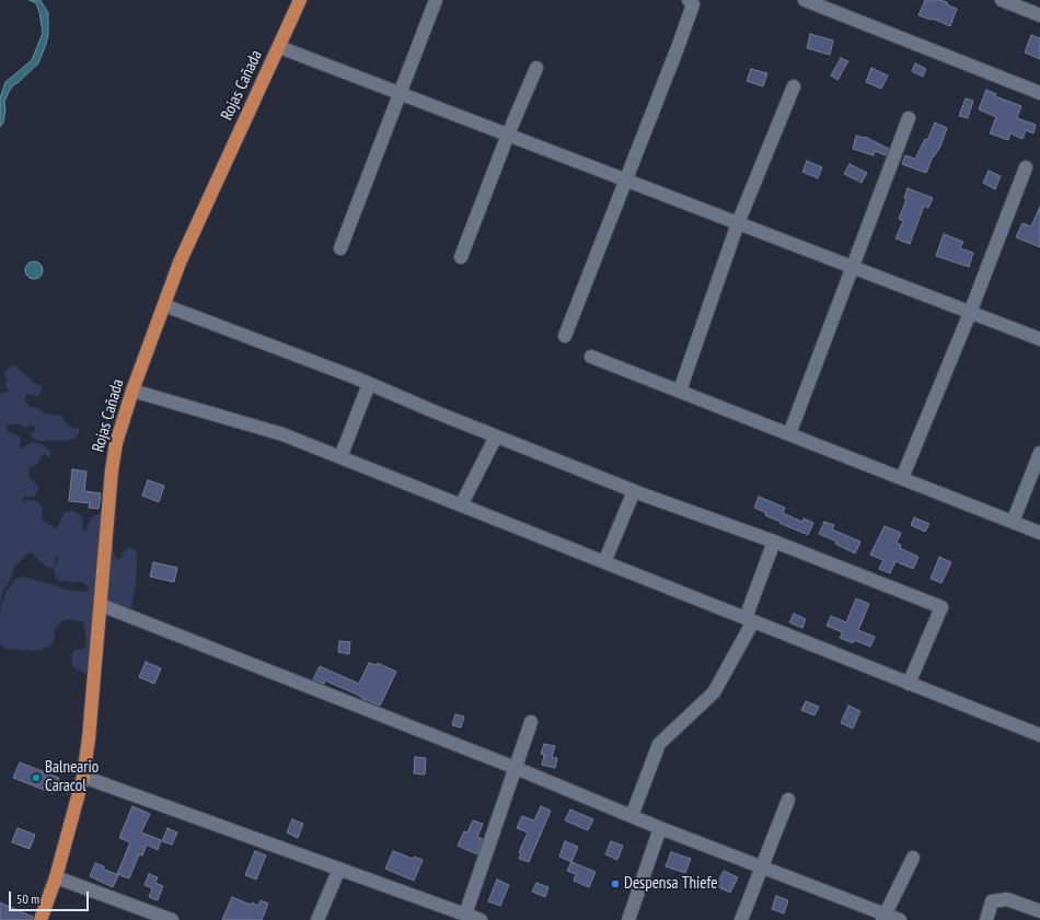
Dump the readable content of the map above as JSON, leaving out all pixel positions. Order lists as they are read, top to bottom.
{
  "streets": {
    "main road": ["Rojas Cañada"]
  },
  "places": ["Balneario Caracol", "Despensa Thiefe"],
  "scale_bar": "50 m"
}
